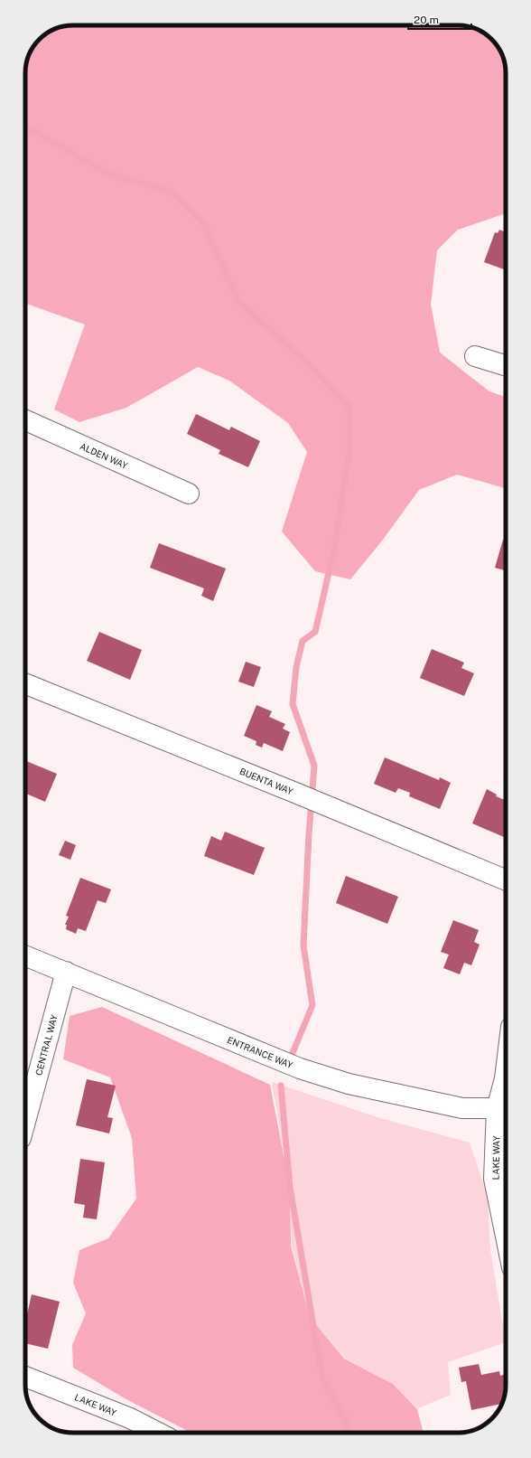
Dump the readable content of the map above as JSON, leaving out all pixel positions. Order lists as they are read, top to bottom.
{
  "streets": {
    "street": [
      "ALDEN WAY",
      "BUENTA WAY",
      "CENTRAL WAY",
      "ENTRANCE WAY",
      "LAKE WAY"
    ]
  },
  "crossings": [
    ["CENTRAL WAY", "ENTRANCE WAY"],
    ["ENTRANCE WAY", "LAKE WAY"]
  ],
  "scale_bar": "20 m"
}
